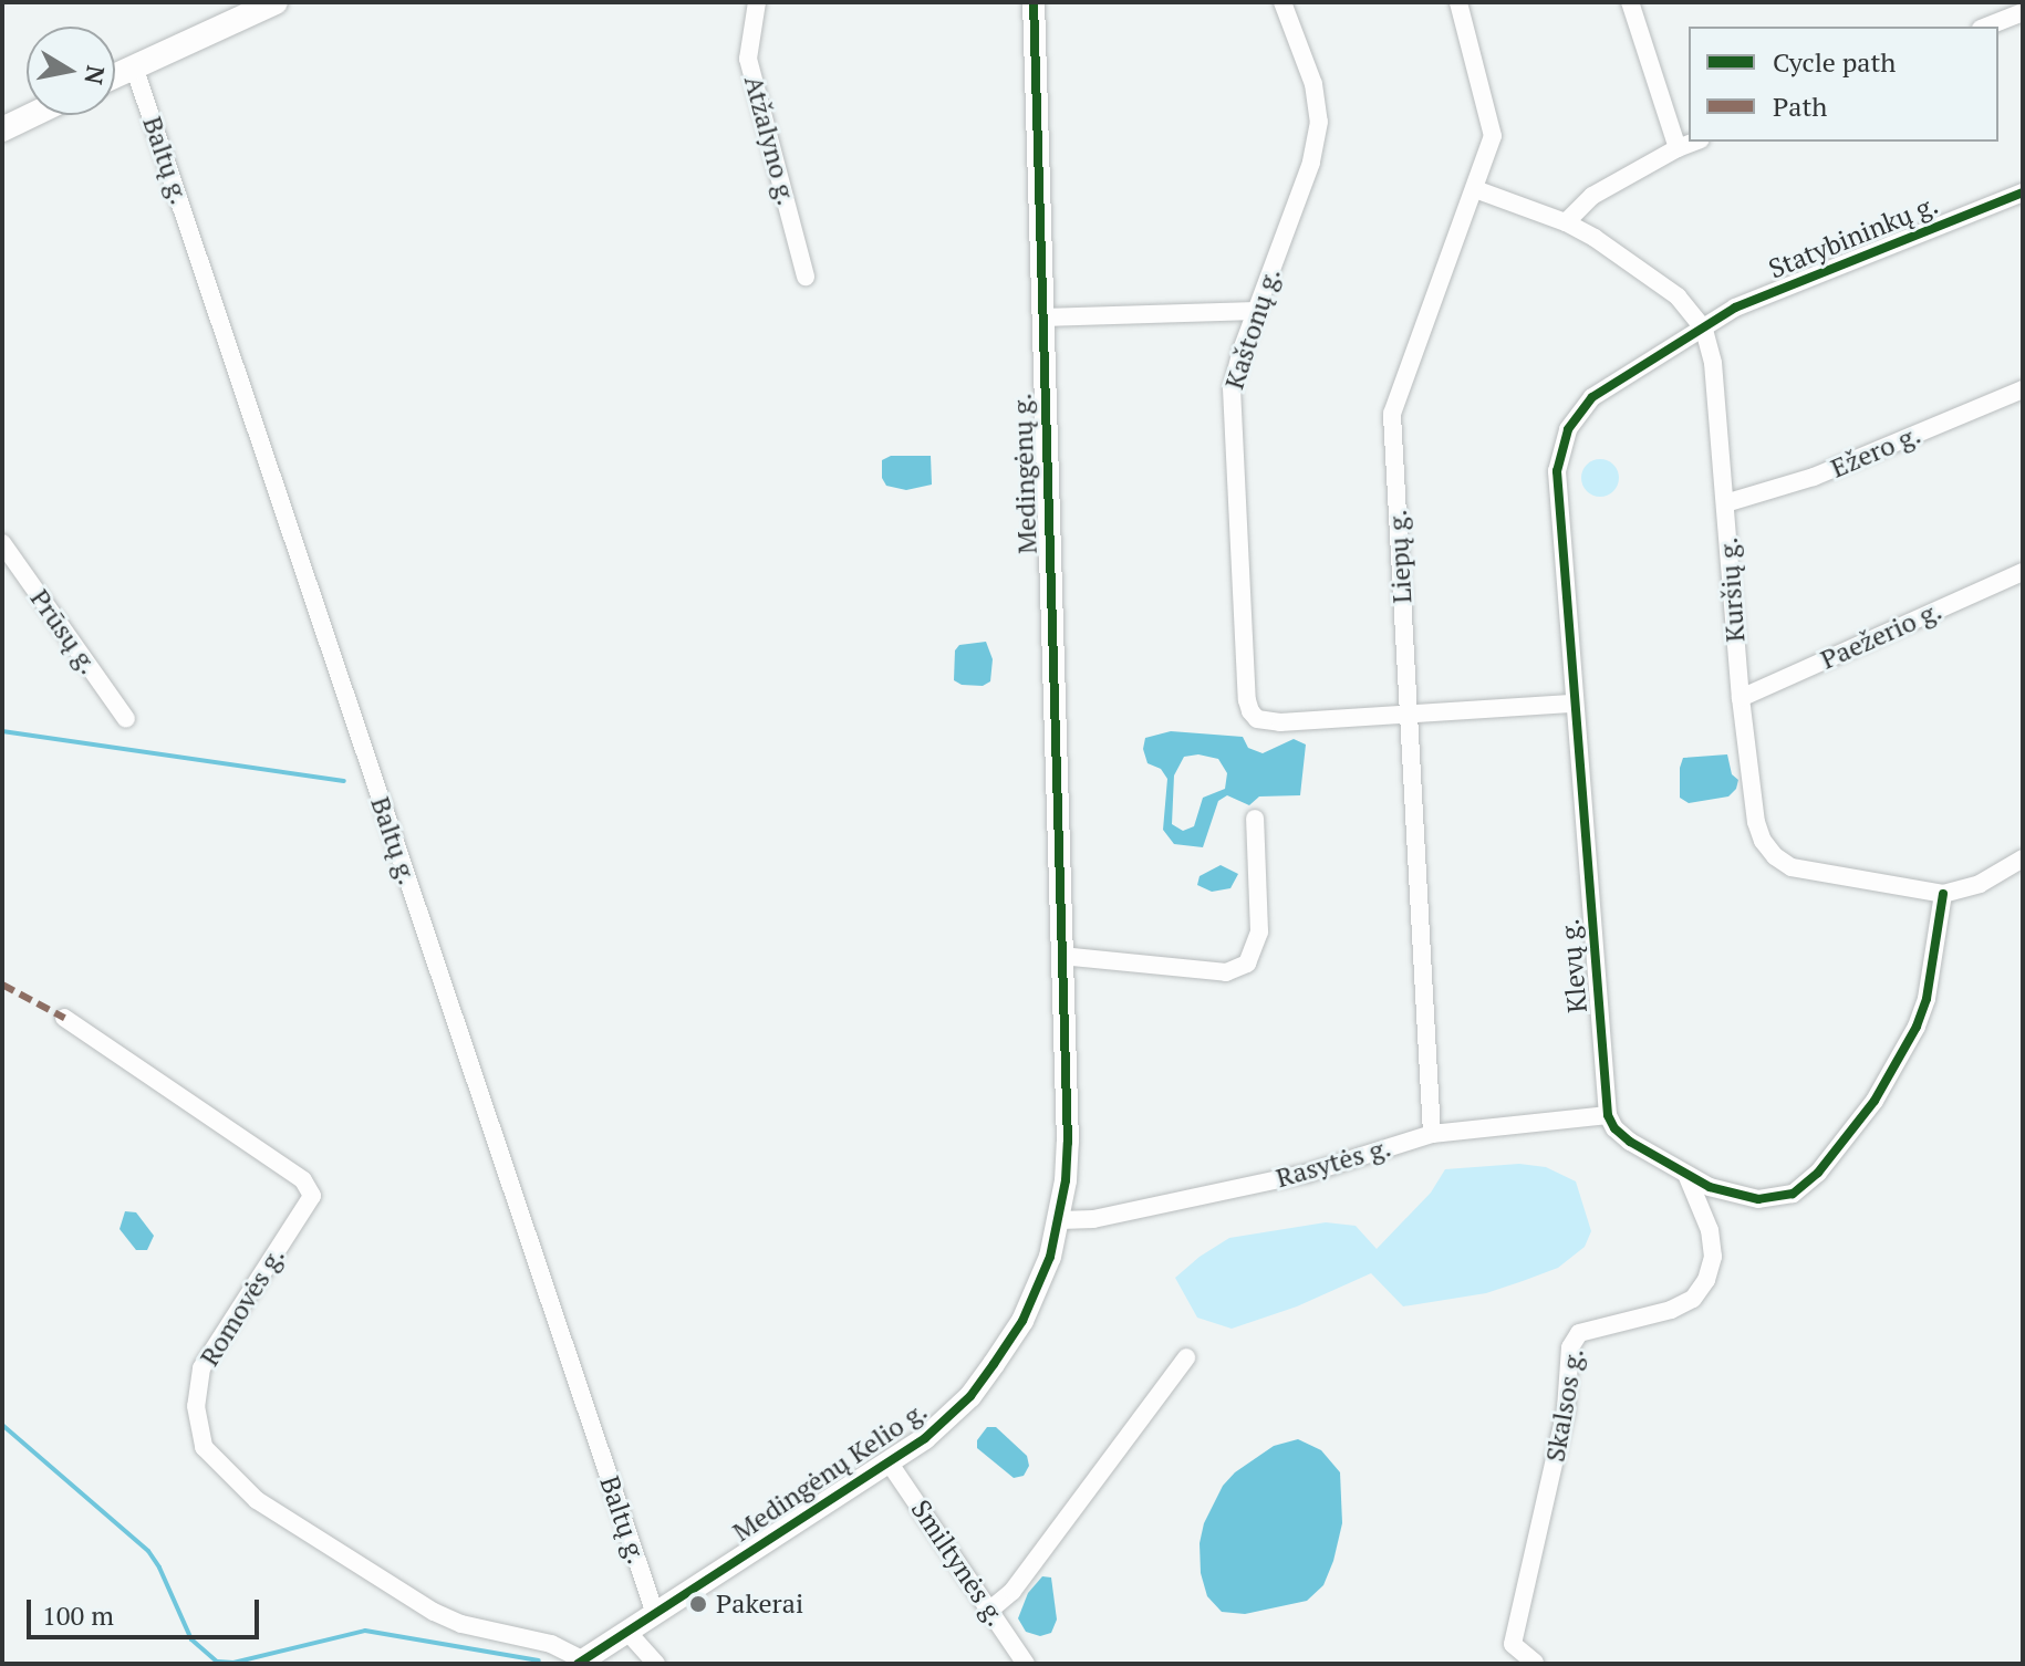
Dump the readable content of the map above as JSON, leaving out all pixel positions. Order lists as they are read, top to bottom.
{
  "streets": {
    "street": [
      "Atžalyno g.",
      "Baltų g.",
      "Statybininkų g.",
      "Kaštonų g.",
      "Ežero g.",
      "Medingėnų g.",
      "Liepų g.",
      "Kuršių g.",
      "Prūsų g.",
      "Paežerio g.",
      "Klevų g.",
      "Rasytės g.",
      "Romovės g.",
      "Skalsos g.",
      "Medingėnų Kelio g.",
      "Smiltynės g."
    ]
  },
  "crossings": [
    ["Baltų g.", "Medingėnų Kelio g."],
    ["Statybininkų g.", "Kuršių g."],
    ["Statybininkų g.", "Klevų g."],
    ["Kaštonų g.", "Liepų g."],
    ["Ežero g.", "Kuršių g."],
    ["Medingėnų g.", "Medingėnų Kelio g."],
    ["Liepų g.", "Kuršių g."],
    ["Liepų g.", "Rasytės g."],
    ["Kuršių g.", "Paežerio g."],
    ["Kuršių g.", "Klevų g."],
    ["Klevų g.", "Rasytės g."],
    ["Rasytės g.", "Medingėnų Kelio g."],
    ["Romovės g.", "Medingėnų Kelio g."],
    ["Medingėnų Kelio g.", "Smiltynės g."]
  ],
  "places": ["Pakerai"],
  "legend": ["Cycle path", "Path"],
  "scale_bar": "100 m",
  "north": "right"
}
